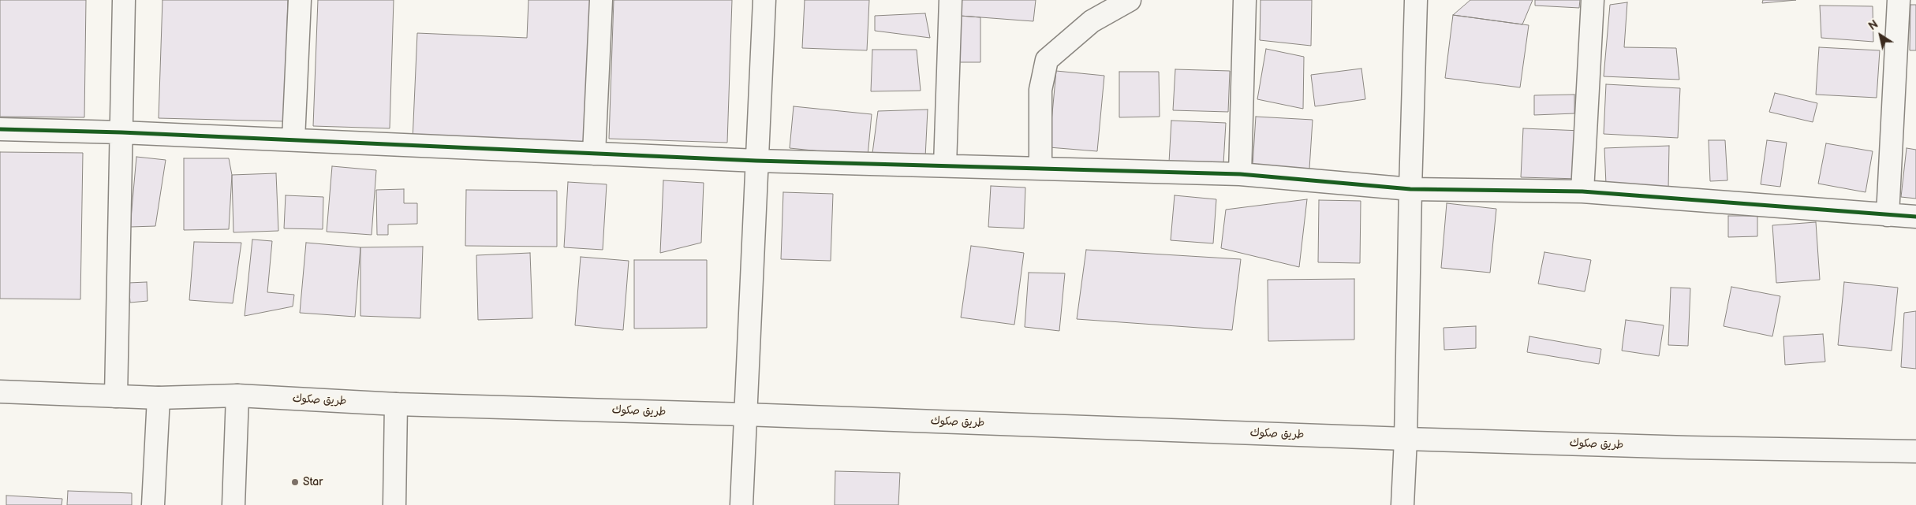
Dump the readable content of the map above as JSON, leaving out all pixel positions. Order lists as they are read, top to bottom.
{
  "streets": {
    "street": ["طريق صكوك"]
  },
  "places": ["Star"],
  "north": "top left"
}
